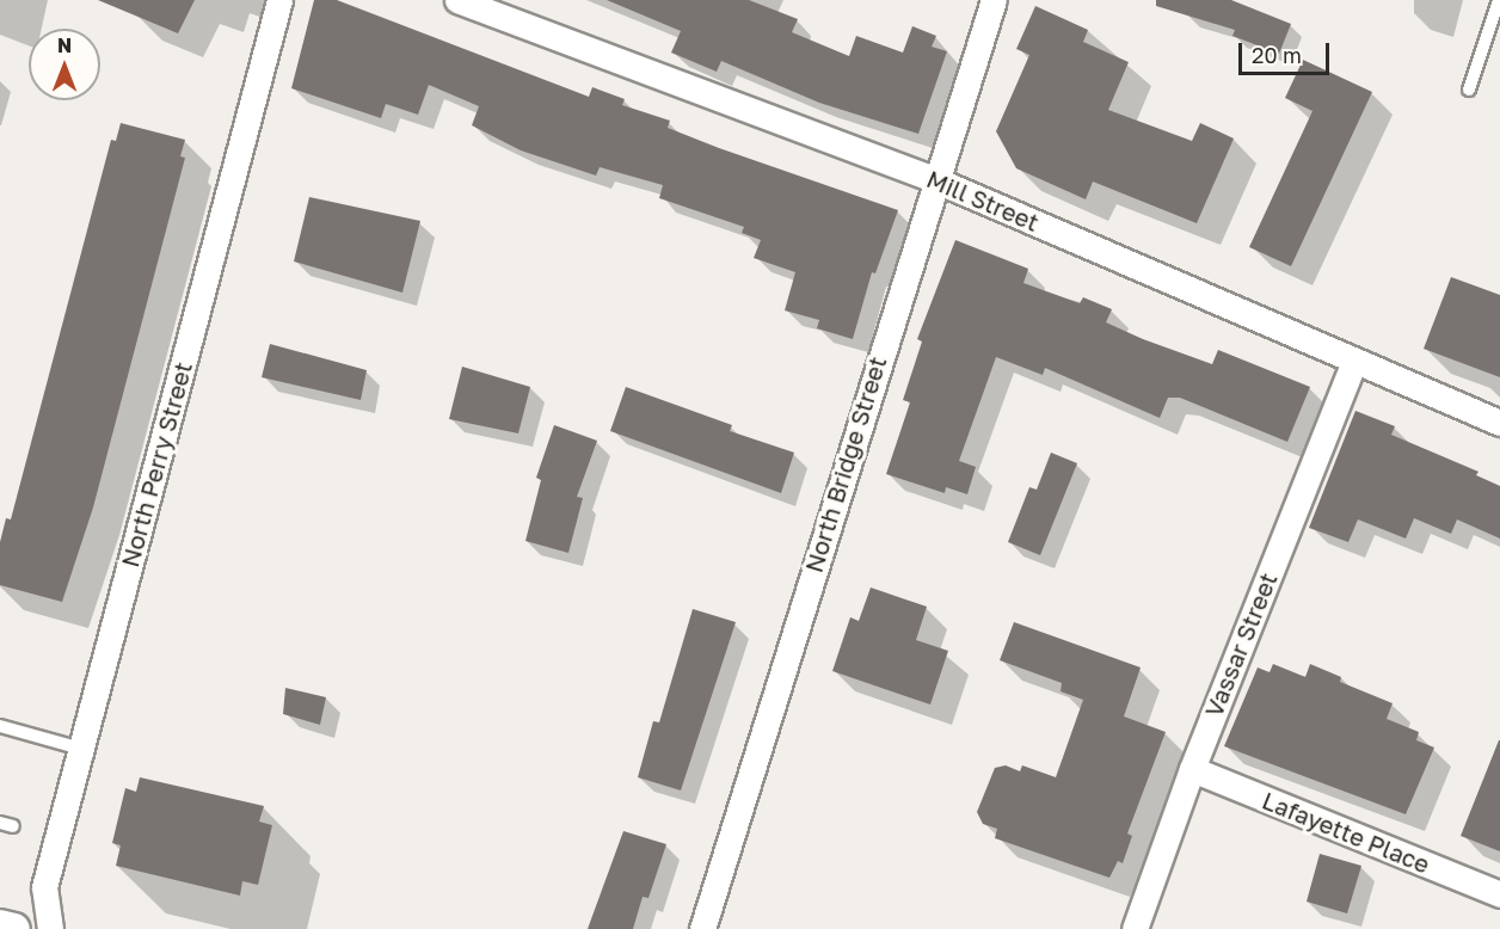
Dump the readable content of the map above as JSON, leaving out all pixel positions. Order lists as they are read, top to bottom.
{
  "streets": {
    "street": [
      "Mill Street",
      "North Perry Street",
      "North Bridge Street",
      "Vassar Street",
      "Lafayette Place"
    ]
  },
  "crossings": [
    ["Mill Street", "North Bridge Street"],
    ["Mill Street", "Vassar Street"],
    ["Vassar Street", "Lafayette Place"]
  ],
  "scale_bar": "20 m",
  "north": "top"
}
